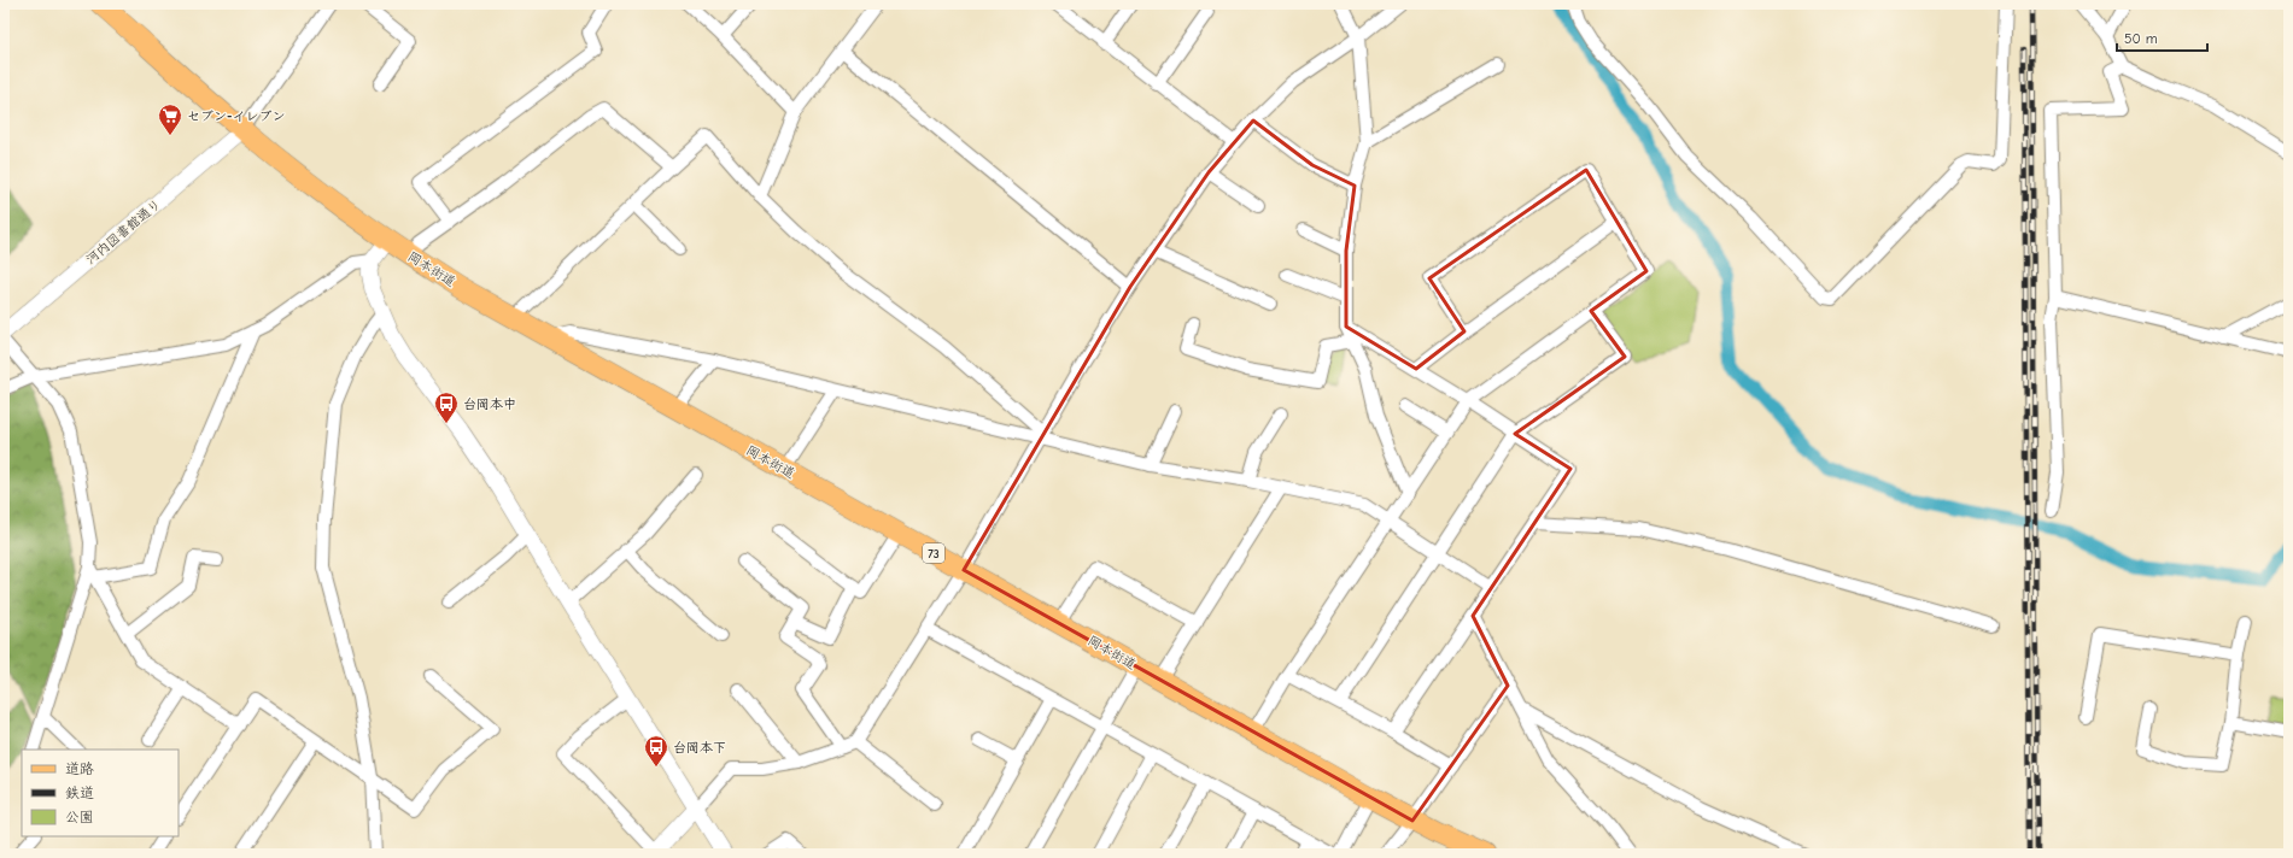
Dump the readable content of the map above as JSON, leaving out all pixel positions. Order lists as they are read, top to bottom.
{
  "streets": {
    "main road": ["岡本街道", "73"],
    "street": ["河内図書館通り"]
  },
  "crossings": [
    ["河内図書館通り", "岡本街道"]
  ],
  "places": {
    "supermarket": ["セブン-イレブン"],
    "bus stop": ["台岡本中", "台岡本下"]
  },
  "legend": ["道路", "鉄道", "公園"],
  "scale_bar": "50 m"
}
